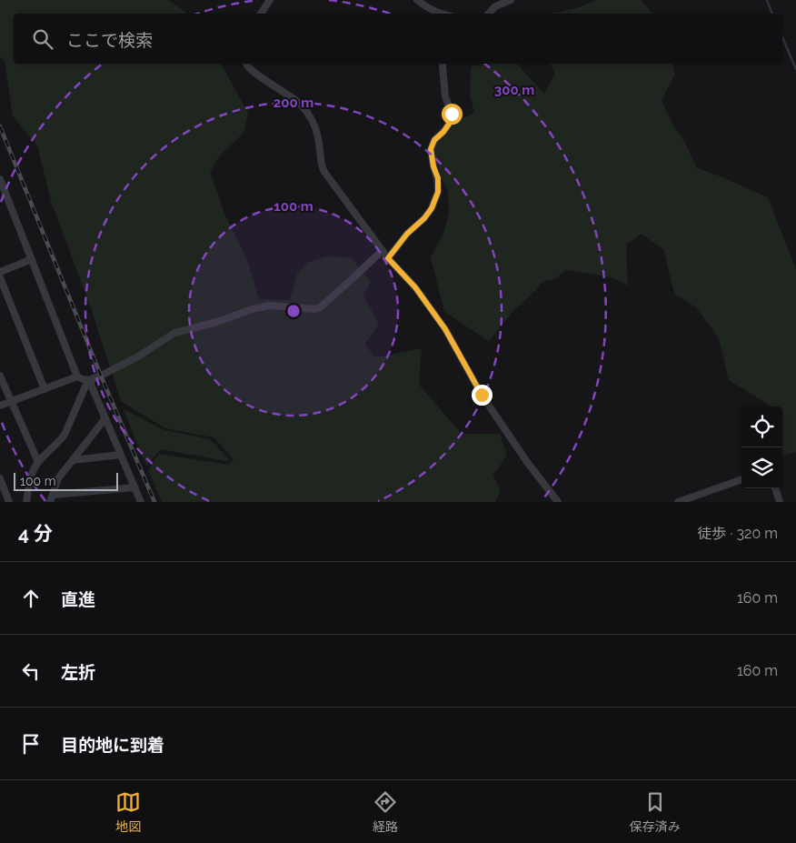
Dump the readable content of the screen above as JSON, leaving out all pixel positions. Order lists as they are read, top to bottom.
{
  "scale_bar": "100 m",
  "page": {
    "search": "ここで検索",
    "scale": "100 m",
    "heading": ["4 分", "徒歩 · 320 m"],
    "list": [
      ["直進", "160 m"],
      ["左折", "160 m"],
      "目的地に到着"
    ],
    "nav": ["地図", "経路", "保存済み"]
  },
  "rings": ["300 m", "200 m", "100 m"]
}
